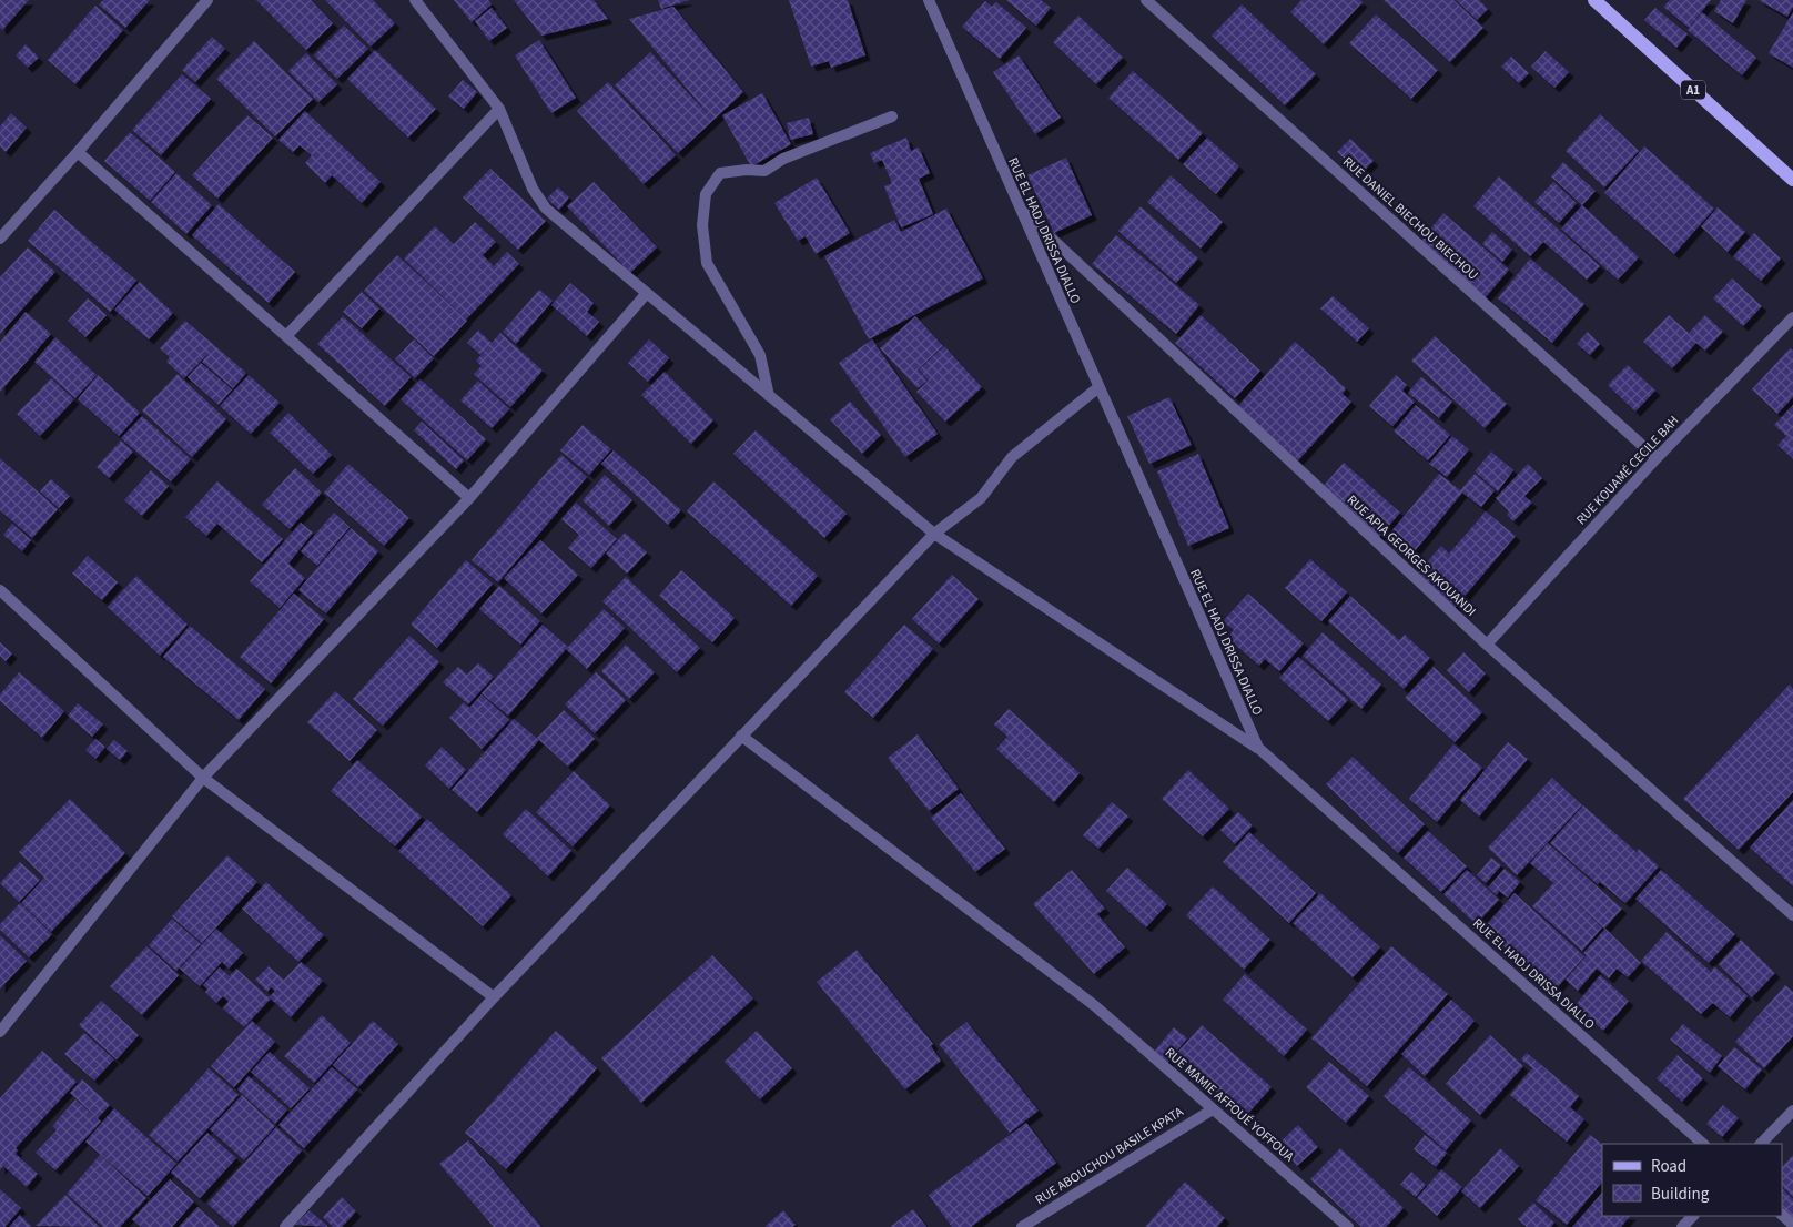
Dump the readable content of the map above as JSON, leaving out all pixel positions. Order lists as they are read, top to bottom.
{
  "streets": {
    "main road": ["A1"],
    "street": [
      "RUE DANIEL BIECHOU BIECHOU",
      "RUE EL HADJ DRISSA DIALLO",
      "RUE KOUAMÉ CECILE BAH",
      "RUE APIA GEORGES AKOUANDI",
      "RUE MAMIE AFFOUÉ YOFFOUA",
      "RUE ABOUCHOU BASILE KPATA"
    ]
  },
  "crossings": [
    ["RUE DANIEL BIECHOU BIECHOU", "RUE KOUAMÉ CECILE BAH"],
    ["RUE EL HADJ DRISSA DIALLO", "RUE APIA GEORGES AKOUANDI"],
    ["RUE KOUAMÉ CECILE BAH", "RUE APIA GEORGES AKOUANDI"],
    ["RUE MAMIE AFFOUÉ YOFFOUA", "RUE ABOUCHOU BASILE KPATA"]
  ],
  "legend": ["Road", "Building"]
}
